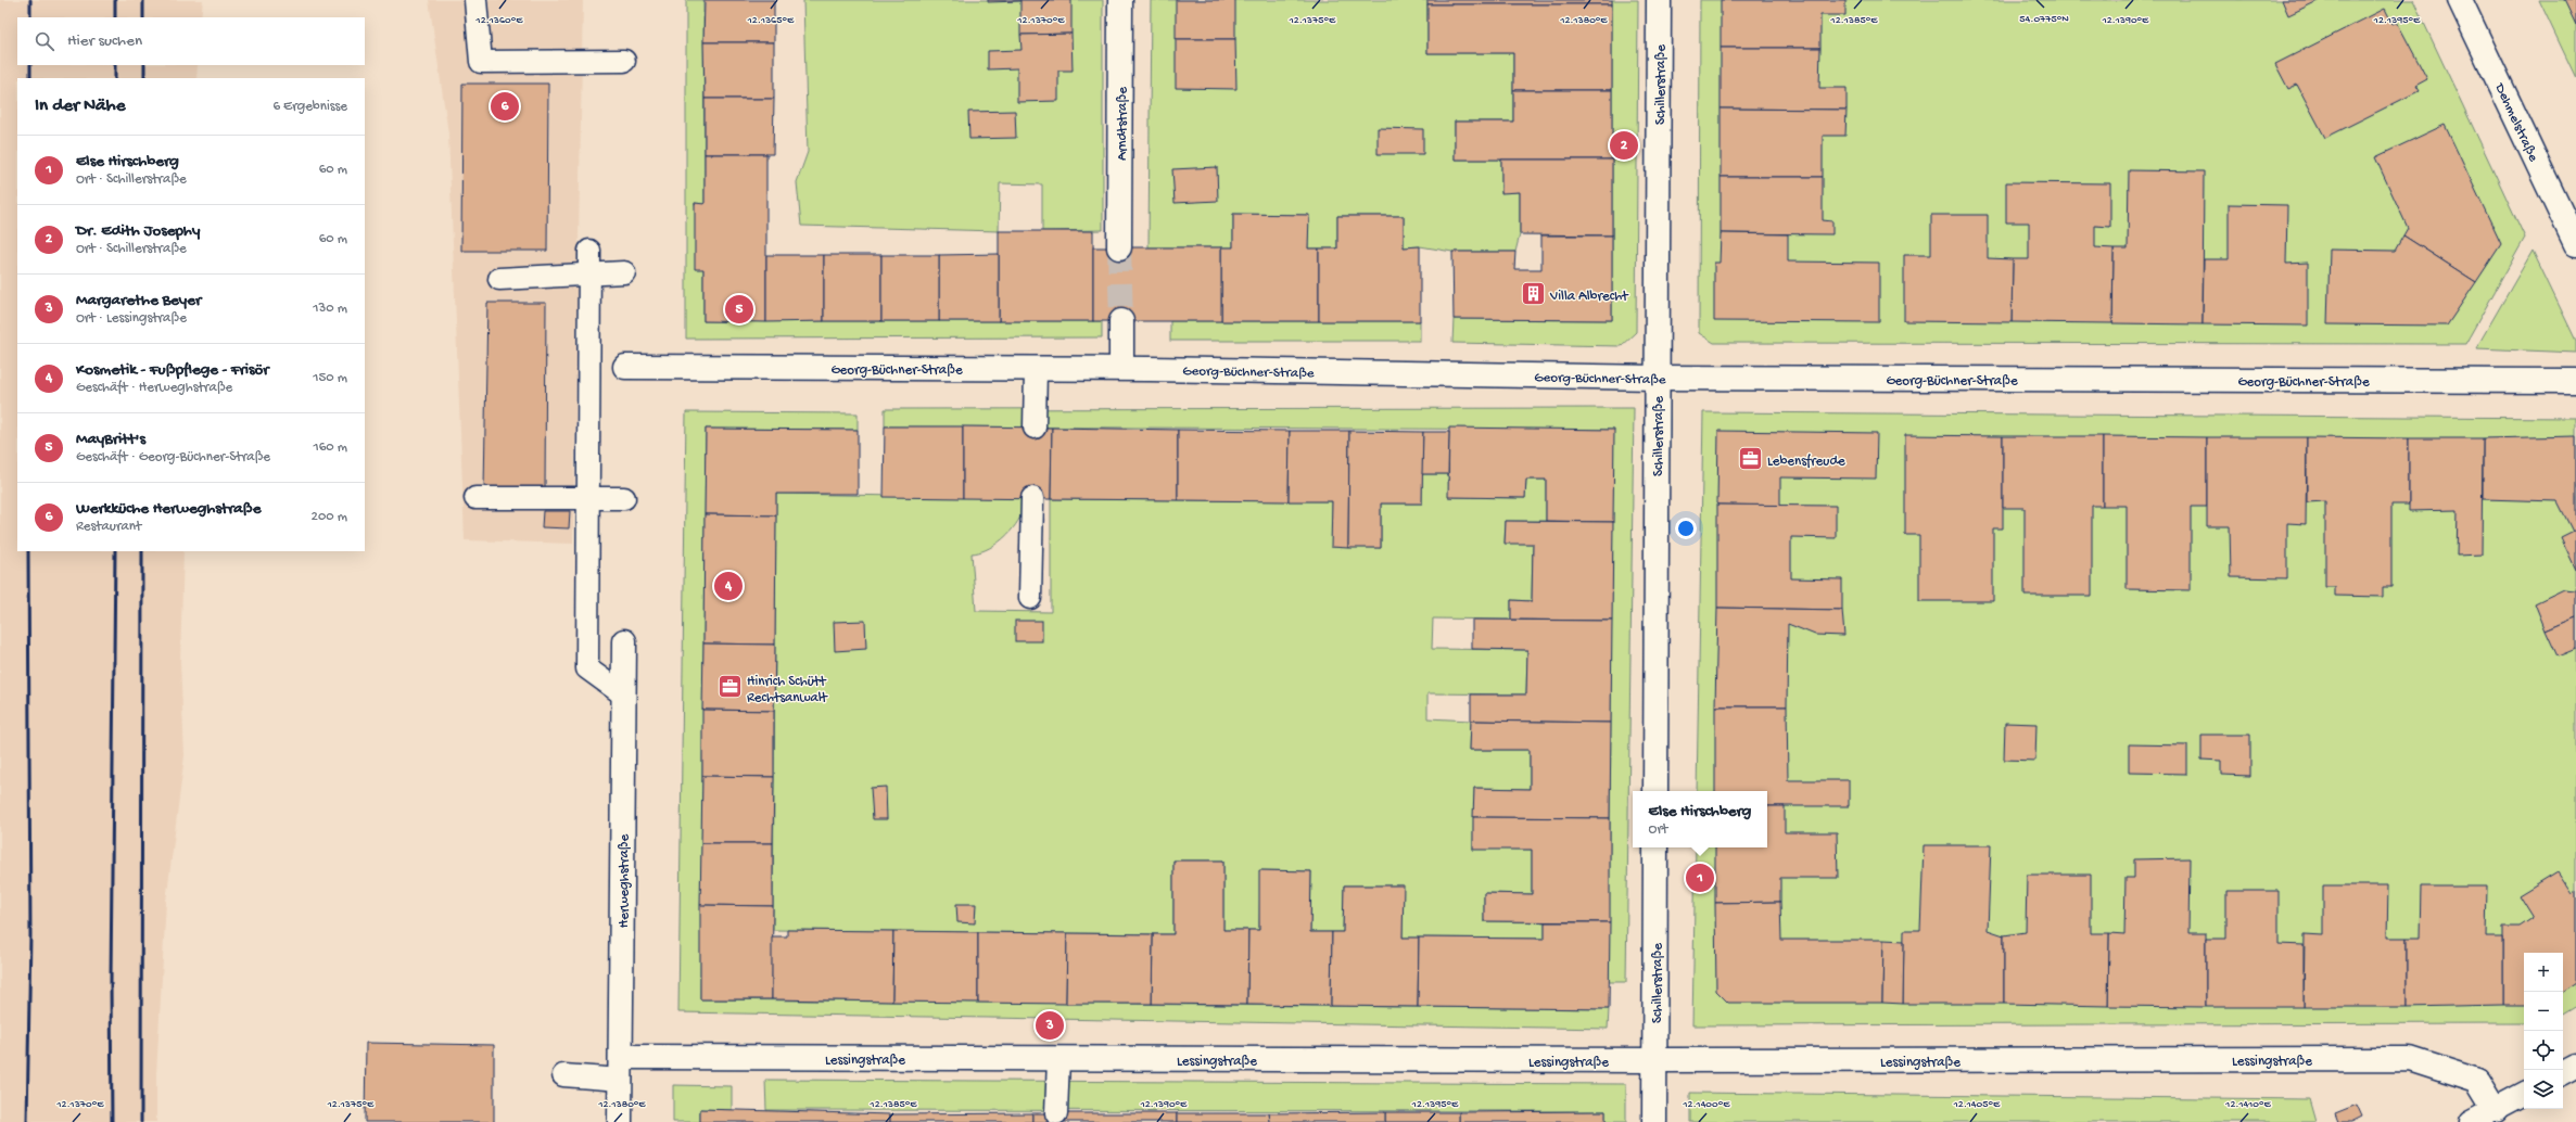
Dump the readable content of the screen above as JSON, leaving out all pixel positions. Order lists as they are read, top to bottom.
{
  "streets": {
    "street": [
      "Schillerstraße",
      "Dehmelstraße",
      "Arndtstraße",
      "Georg-Büchner-Straße",
      "Herweghstraße",
      "Lessingstraße"
    ]
  },
  "crossings": [
    ["Schillerstraße", "Georg-Büchner-Straße"],
    ["Schillerstraße", "Lessingstraße"],
    ["Herweghstraße", "Lessingstraße"]
  ],
  "places": {
    "building": ["Villa Albrecht"],
    "office": ["Lebensfreude", "Hinrich Schütt Rechtsanwalt"]
  },
  "page": {
    "search": "Hier suchen",
    "heading": ["In der Nähe", "6 Ergebnisse"],
    "pins": [
      "6",
      "2",
      "5",
      "4",
      "1",
      "3"
    ],
    "list": [
      {
        "mark": "1",
        "name": "Else Hirschberg",
        "note": "Ort · Schillerstraße",
        "value": "60 m"
      },
      {
        "mark": "2",
        "name": "Dr. Edith Josephy",
        "note": "Ort · Schillerstraße",
        "value": "60 m"
      },
      {
        "mark": "3",
        "name": "Margarethe Beyer",
        "note": "Ort · Lessingstraße",
        "value": "130 m"
      },
      {
        "mark": "4",
        "name": "Kosmetik - Fußpflege - Frisör",
        "note": "Geschäft · Herweghstraße",
        "value": "150 m"
      },
      {
        "mark": "5",
        "name": "MayBritt's",
        "note": "Geschäft · Georg-Büchner-Straße",
        "value": "160 m"
      },
      {
        "mark": "6",
        "name": "Werkküche Herweghstraße",
        "note": "Restaurant",
        "value": "200 m"
      }
    ],
    "popup": ["Else Hirschberg", "Ort"],
    "map_buttons": ["+", "−"]
  },
  "coordinates": [
    "54.0775°N",
    "12.1360°E",
    "12.1370°E",
    "12.1375°E",
    "12.1380°E",
    "12.1385°E",
    "12.1390°E",
    "12.1395°E",
    "12.1365°E",
    "12.1400°E",
    "12.1405°E",
    "12.1410°E"
  ]
}
